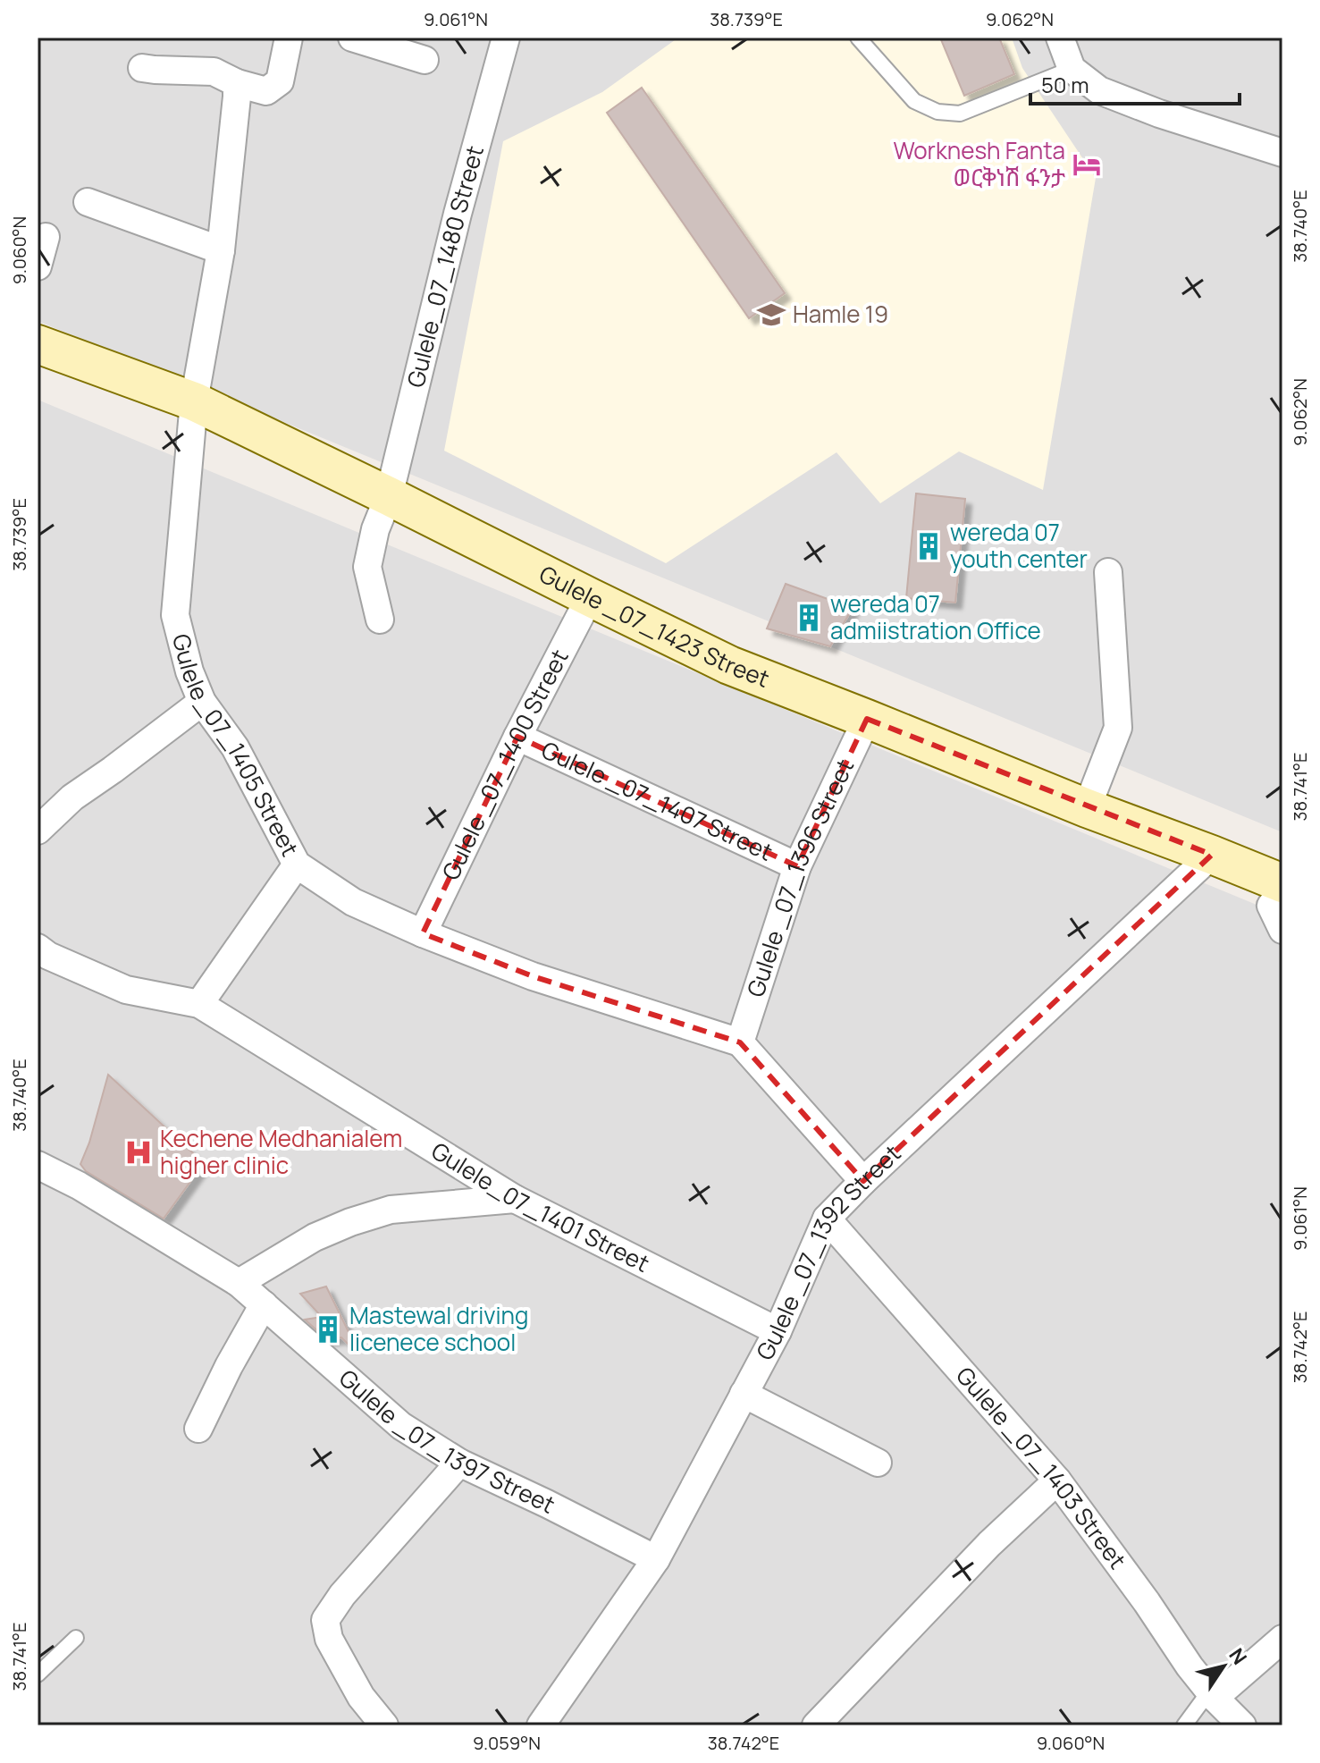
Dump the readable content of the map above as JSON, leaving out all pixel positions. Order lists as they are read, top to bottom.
{
  "streets": {
    "main road": ["Gulele _07_1423 Street"],
    "street": [
      "Gulele_07_1480 Street",
      "Gulele_07_1405 Street",
      "Gulele _07_1400 Street",
      "Gulele _07_1407 Street",
      "Gulele _07_1396 Street",
      "Gulele_07_1401 Street",
      "Gulele _07_1392 Street",
      "Gulele _07_1397 Street",
      "Gulele _07_1403 Street"
    ]
  },
  "crossings": [
    ["Gulele_07_1480 Street", "Gulele _07_1423 Street"],
    ["Gulele _07_1423 Street", "Gulele_07_1405 Street"],
    ["Gulele _07_1423 Street", "Gulele _07_1400 Street"],
    ["Gulele _07_1423 Street", "Gulele _07_1396 Street"],
    ["Gulele _07_1423 Street", "Gulele _07_1392 Street"],
    ["Gulele_07_1405 Street", "Gulele _07_1400 Street"],
    ["Gulele_07_1405 Street", "Gulele _07_1396 Street"],
    ["Gulele _07_1400 Street", "Gulele _07_1407 Street"],
    ["Gulele _07_1407 Street", "Gulele _07_1396 Street"],
    ["Gulele_07_1401 Street", "Gulele _07_1392 Street"],
    ["Gulele _07_1392 Street", "Gulele _07_1397 Street"],
    ["Gulele _07_1392 Street", "Gulele _07_1403 Street"]
  ],
  "places": {
    "hotel": ["Worknesh Fanta ወርቅነሽ ፋንታ"],
    "school or university": ["Hamle 19"],
    "building": ["wereda 07 youth center", "wereda 07 admiistration Office", "Mastewal driving licenece school"],
    "hospital": ["Kechene Medhanialem higher clinic"]
  },
  "scale_bar": "50 m",
  "north": "top right",
  "coordinates": [
    "9.061°N",
    "38.739°E",
    "9.062°N",
    "38.740°E",
    "9.060°N",
    "38.741°E",
    "38.742°E",
    "9.059°N"
  ]
}
